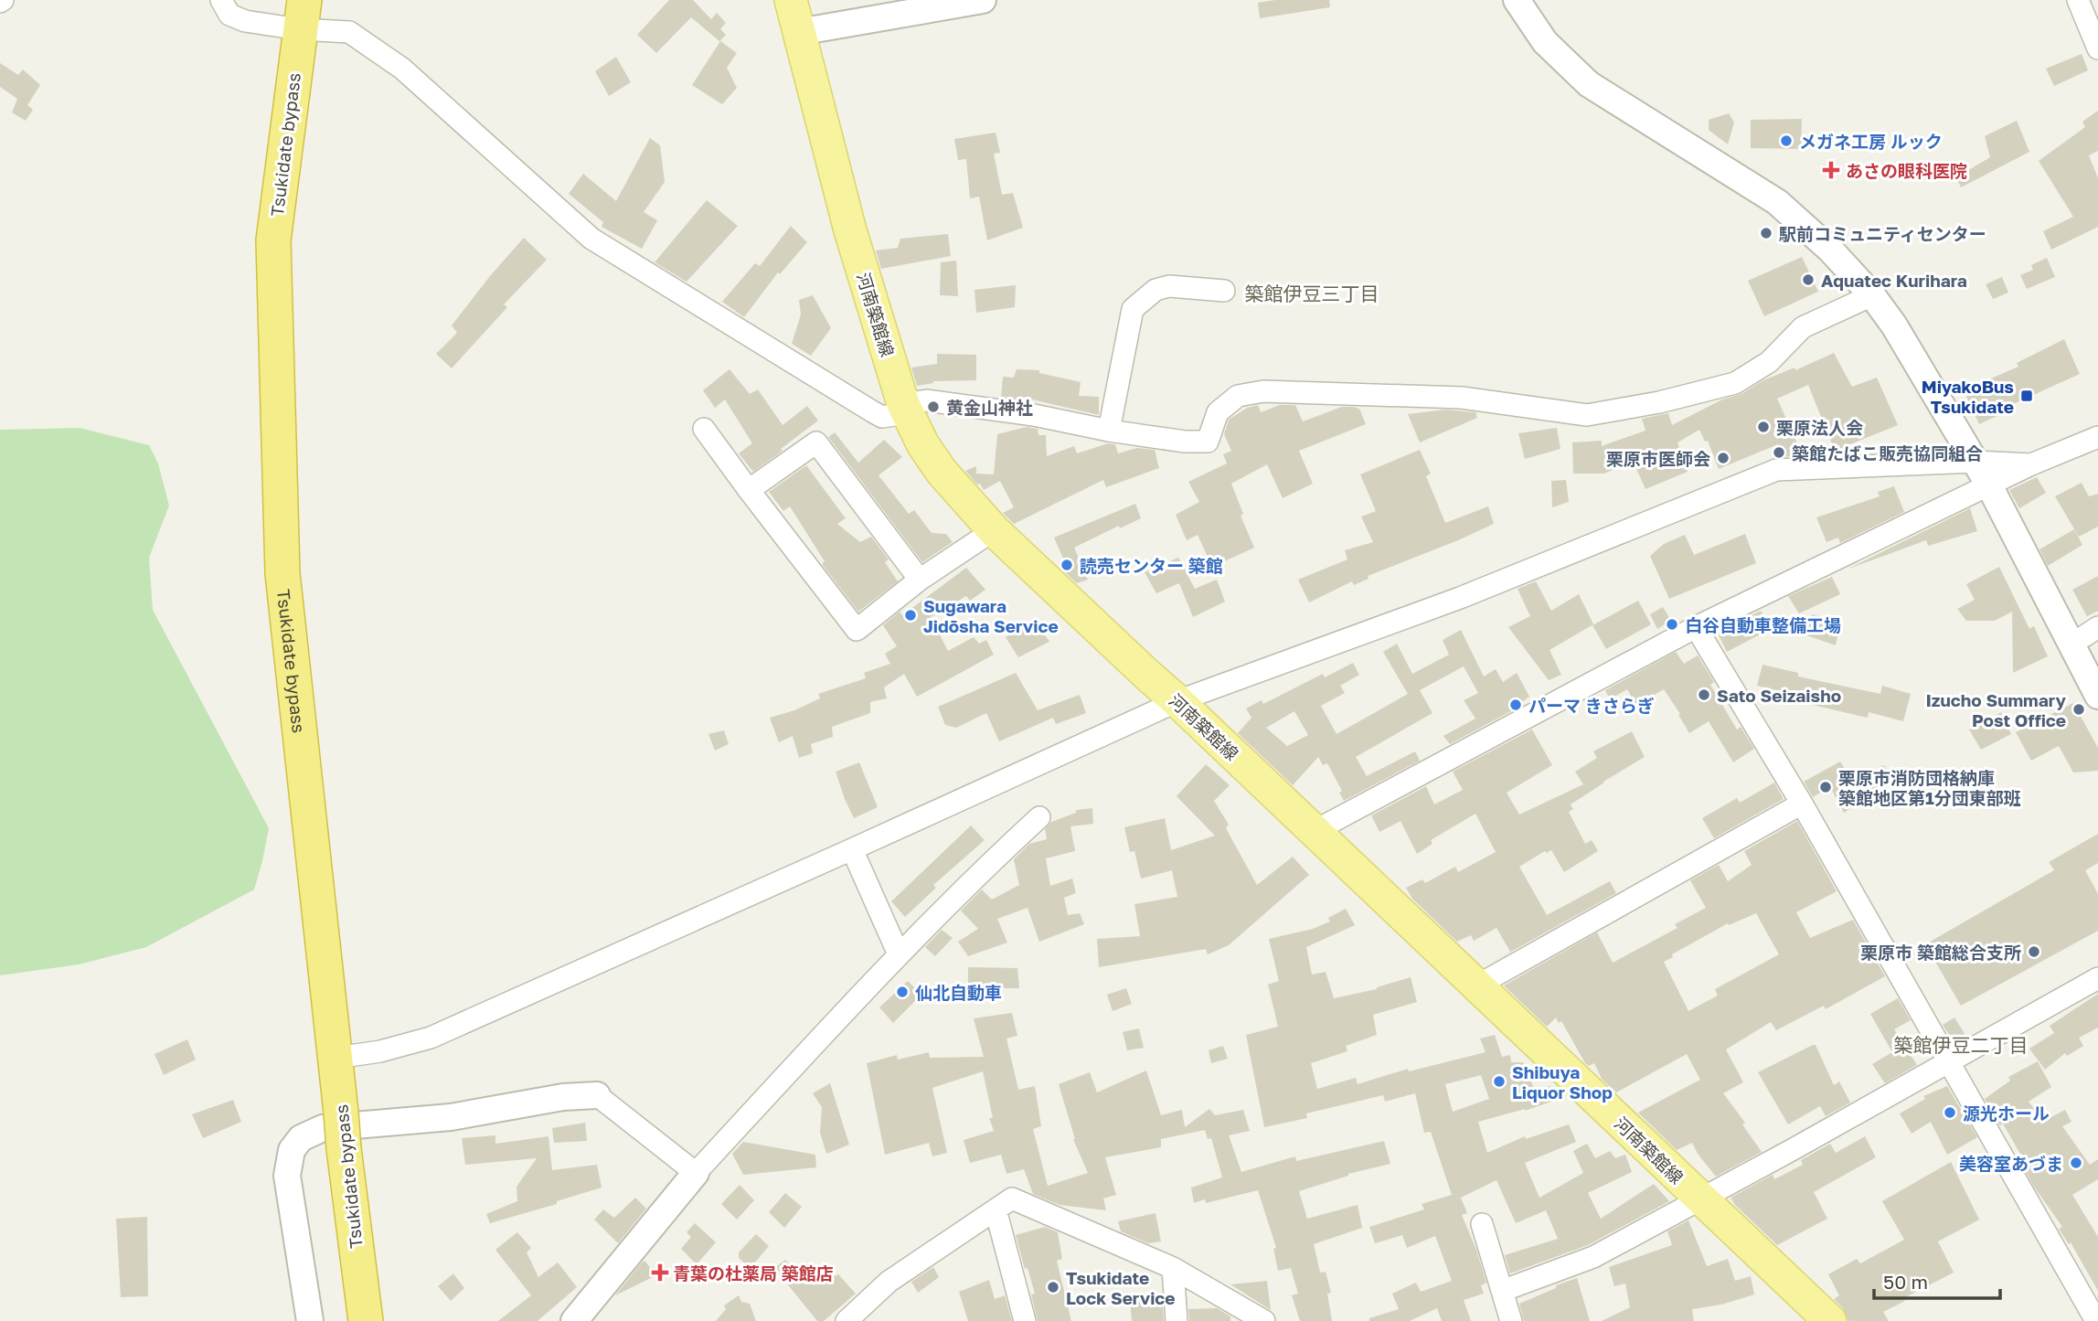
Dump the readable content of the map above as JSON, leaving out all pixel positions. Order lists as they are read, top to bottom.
{
  "streets": {
    "highway": ["Tsukidate bypass"],
    "main road": ["河南築館線"]
  },
  "districts": ["築館伊豆三丁目", "築館伊豆二丁目"],
  "places": {
    "other": [
      "メガネ工房 ルック",
      "駅前コミュニティセンター",
      "Aquatec Kurihara",
      "黄金山神社",
      "栗原法人会",
      "築館たばこ販売協同組合",
      "栗原市医師会",
      "読売センター 築館",
      "Sugawara Jidōsha Service",
      "白谷自動車整備工場",
      "Sato Seizaisho",
      "パーマ きさらぎ",
      "Izucho Summary Post Office",
      "栗原市消防団格納庫 築館地区第1分団東部班",
      "栗原市 築館総合支所",
      "仙北自動車",
      "Shibuya Liquor Shop",
      "源光ホール",
      "美容室あづま",
      "Tsukidate Lock Service"
    ],
    "health": ["あさの眼科医院", "青葉の杜薬局 築館店"],
    "transit": ["MiyakoBus Tsukidate"]
  },
  "scale_bar": "50 m"
}
